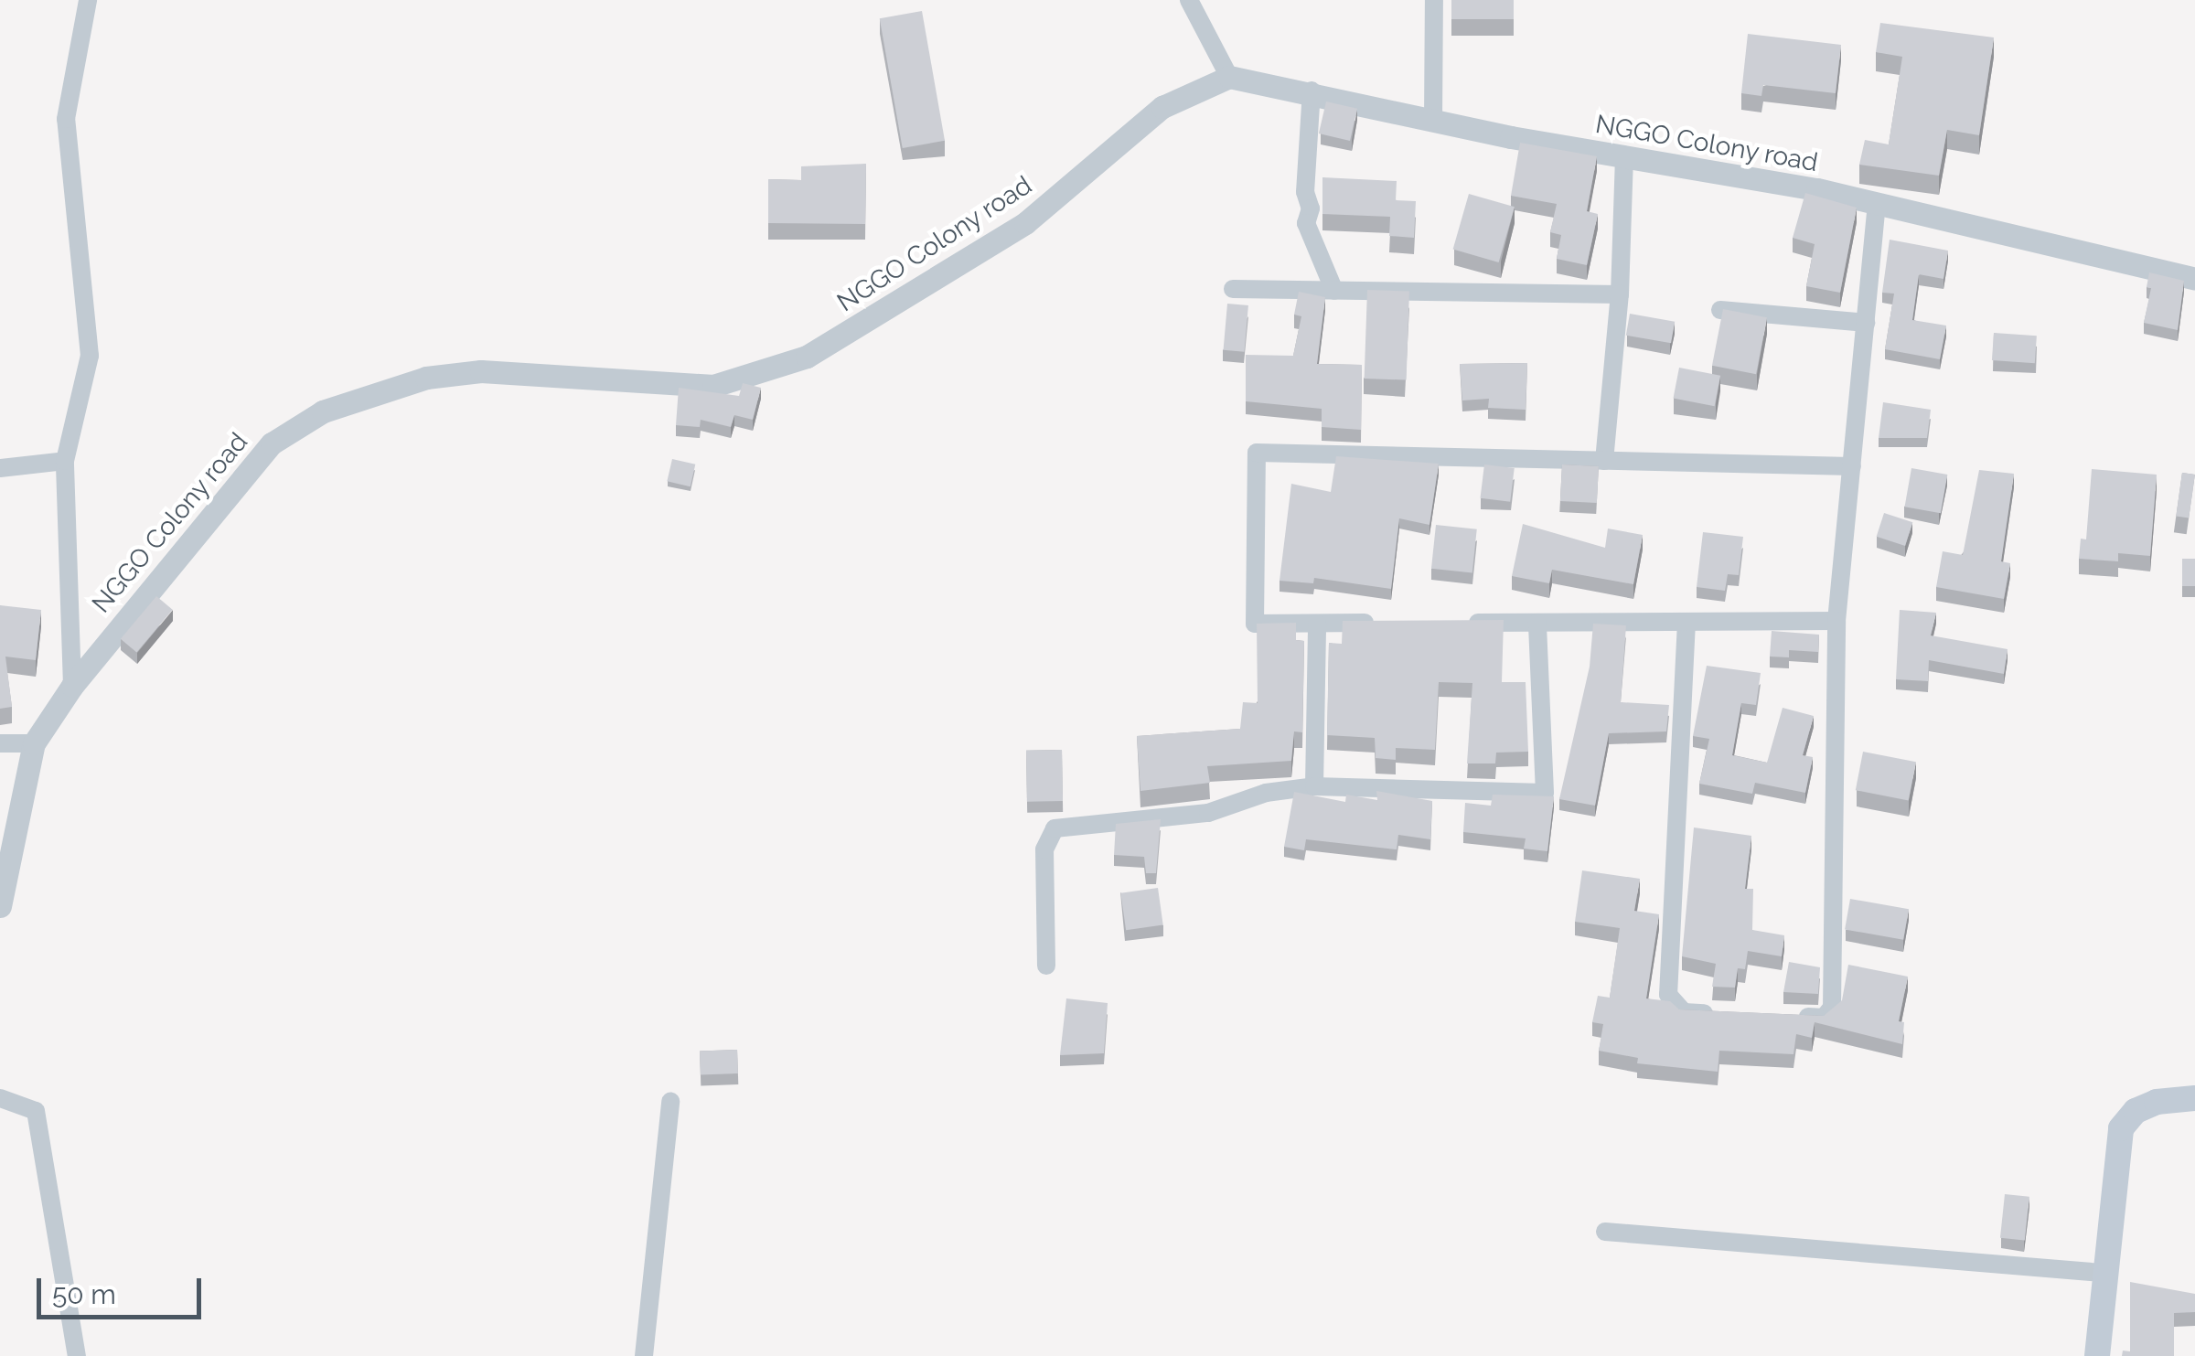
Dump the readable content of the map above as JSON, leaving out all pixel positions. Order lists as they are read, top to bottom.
{
  "streets": {
    "street": ["NGGO Colony road"]
  },
  "scale_bar": "50 m"
}
